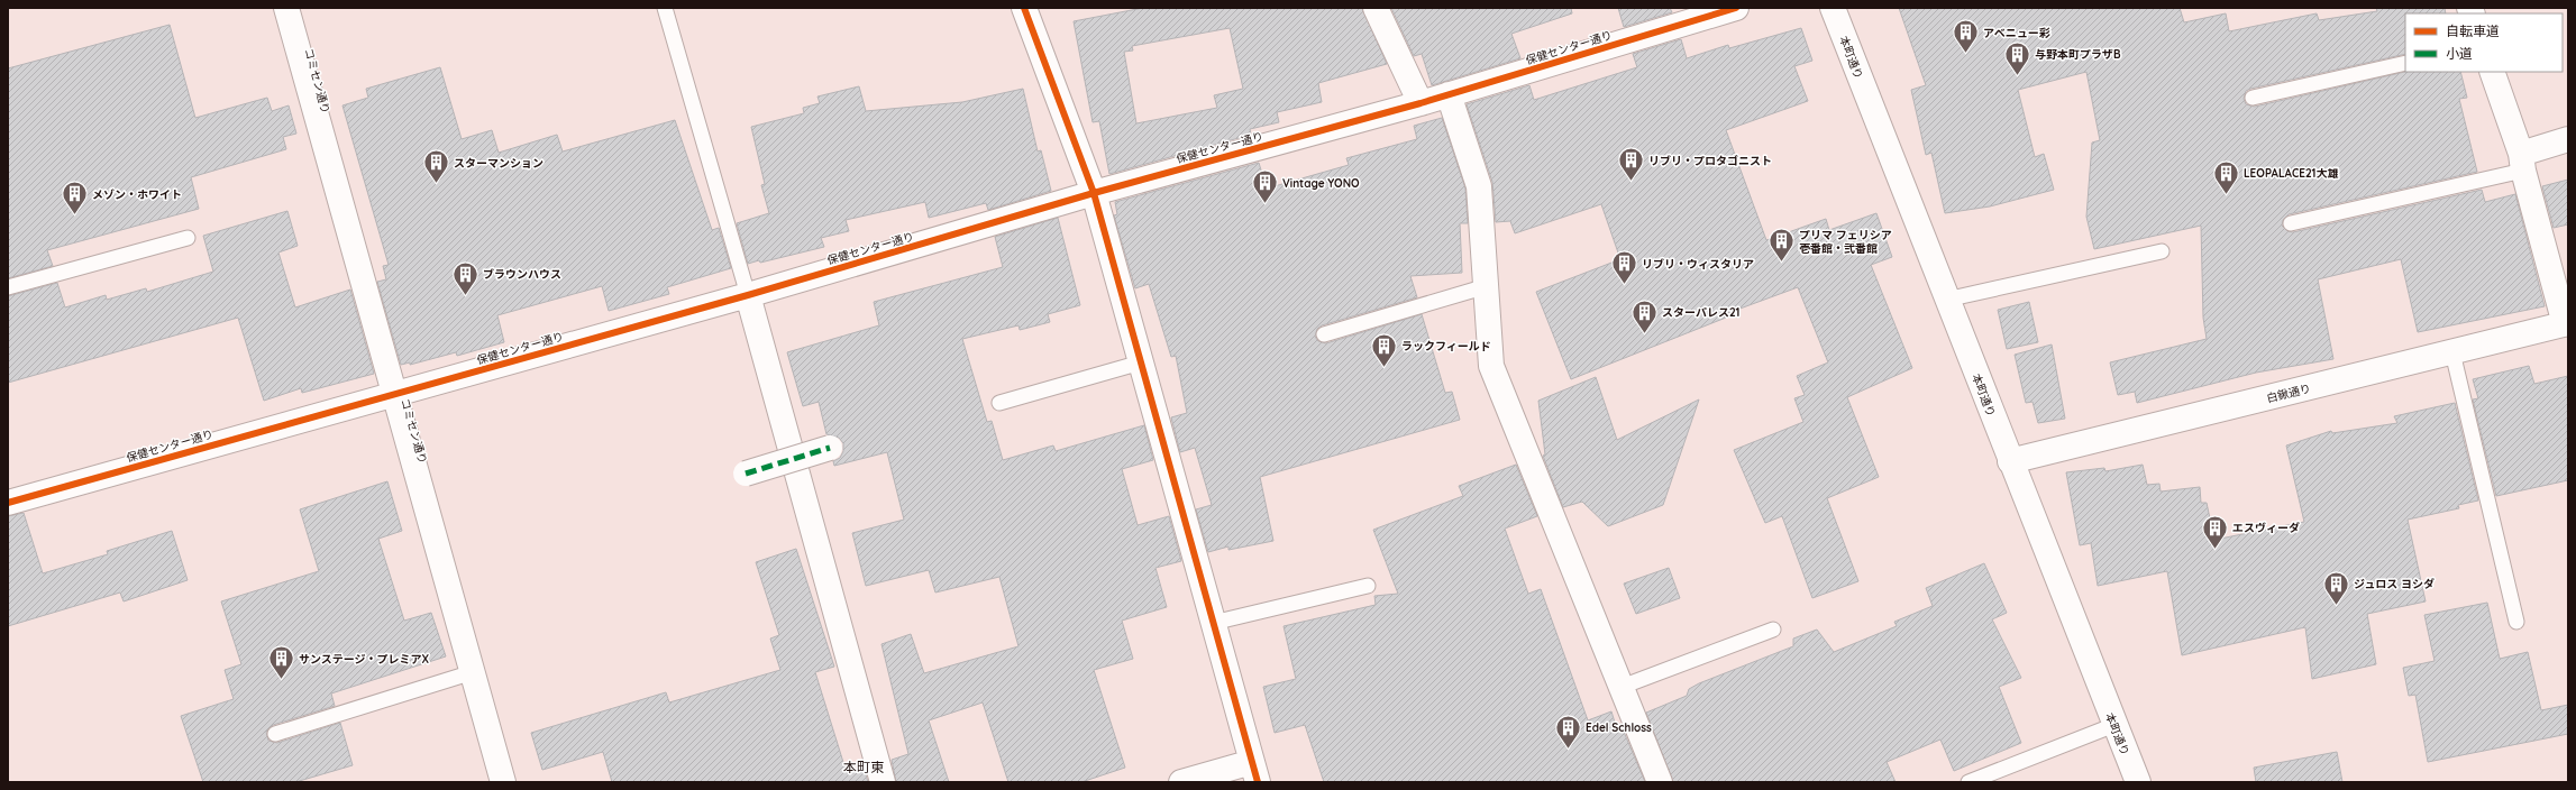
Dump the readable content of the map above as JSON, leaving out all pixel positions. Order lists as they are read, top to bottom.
{
  "streets": {
    "street": [
      "保健センター通り",
      "本町通り",
      "コミセン通り",
      "白鍬通り"
    ]
  },
  "crossings": [
    ["保健センター通り", "コミセン通り"],
    ["本町通り", "白鍬通り"]
  ],
  "districts": ["本町東"],
  "places": {
    "building": [
      "アベニュー彩",
      "与野本町プラザB",
      "リブリ・プロタゴニスト",
      "スターマンション",
      "LEOPALACE21大雄",
      "Vintage YONO",
      "メゾン・ホワイト",
      "プリマ フェリシア 壱番館・弐番館",
      "リブリ・ウィスタリア",
      "ブラウンハウス",
      "スターパレス21",
      "ラックフィールド",
      "エスヴィーダ",
      "ジュロス ヨシダ",
      "サンステージ・プレミアX",
      "Edel Schloss"
    ]
  },
  "legend": ["自転車道", "小道"]
}
